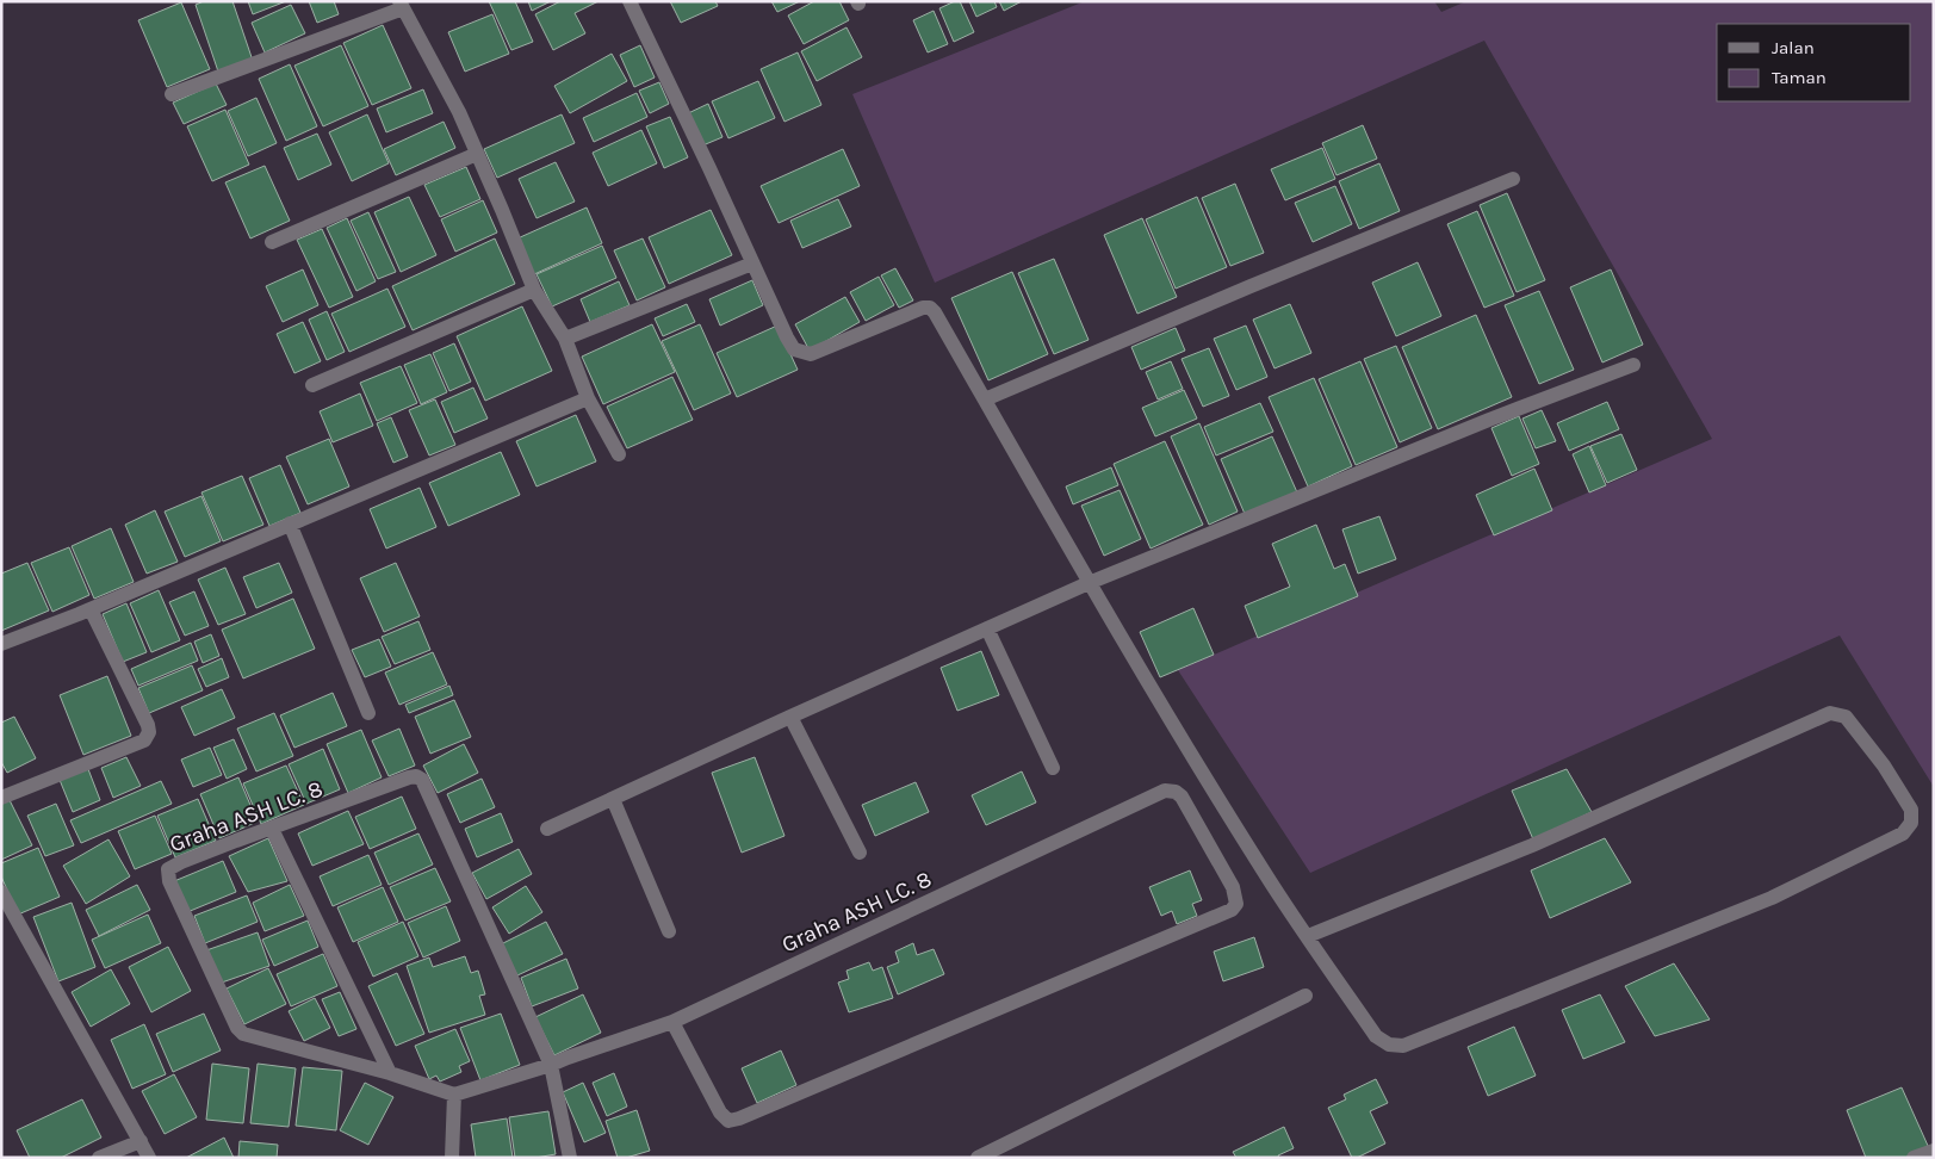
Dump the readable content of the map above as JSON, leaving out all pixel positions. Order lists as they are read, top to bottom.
{
  "streets": {
    "street": ["Graha ASH LC. 8"]
  },
  "legend": ["Jalan", "Taman"]
}
